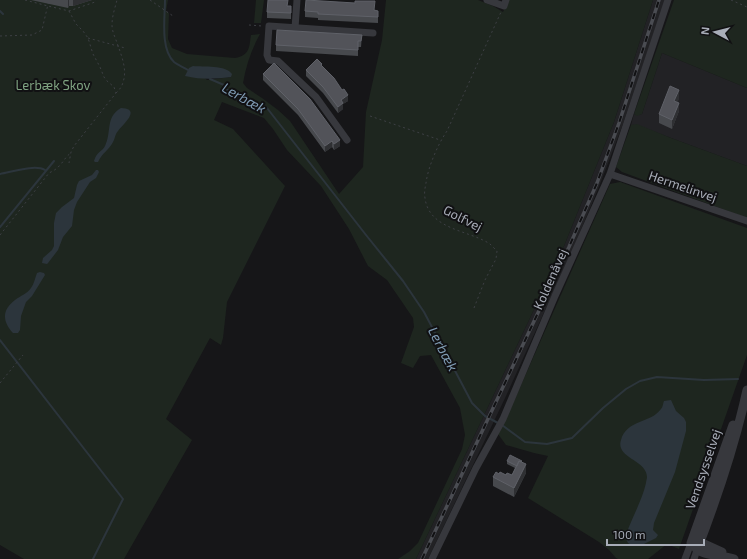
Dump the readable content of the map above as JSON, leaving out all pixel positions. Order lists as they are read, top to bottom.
{
  "streets": {
    "street": ["Hermelinvej", "Koldenåvej", "Vendsysselvej"],
    "path": ["Golfvej"]
  },
  "crossings": [
    ["Hermelinvej", "Koldenåvej"]
  ],
  "water": ["Lerbæk"],
  "parks": ["Lerbæk Skov"],
  "scale_bar": "100 m",
  "north": "left"
}
